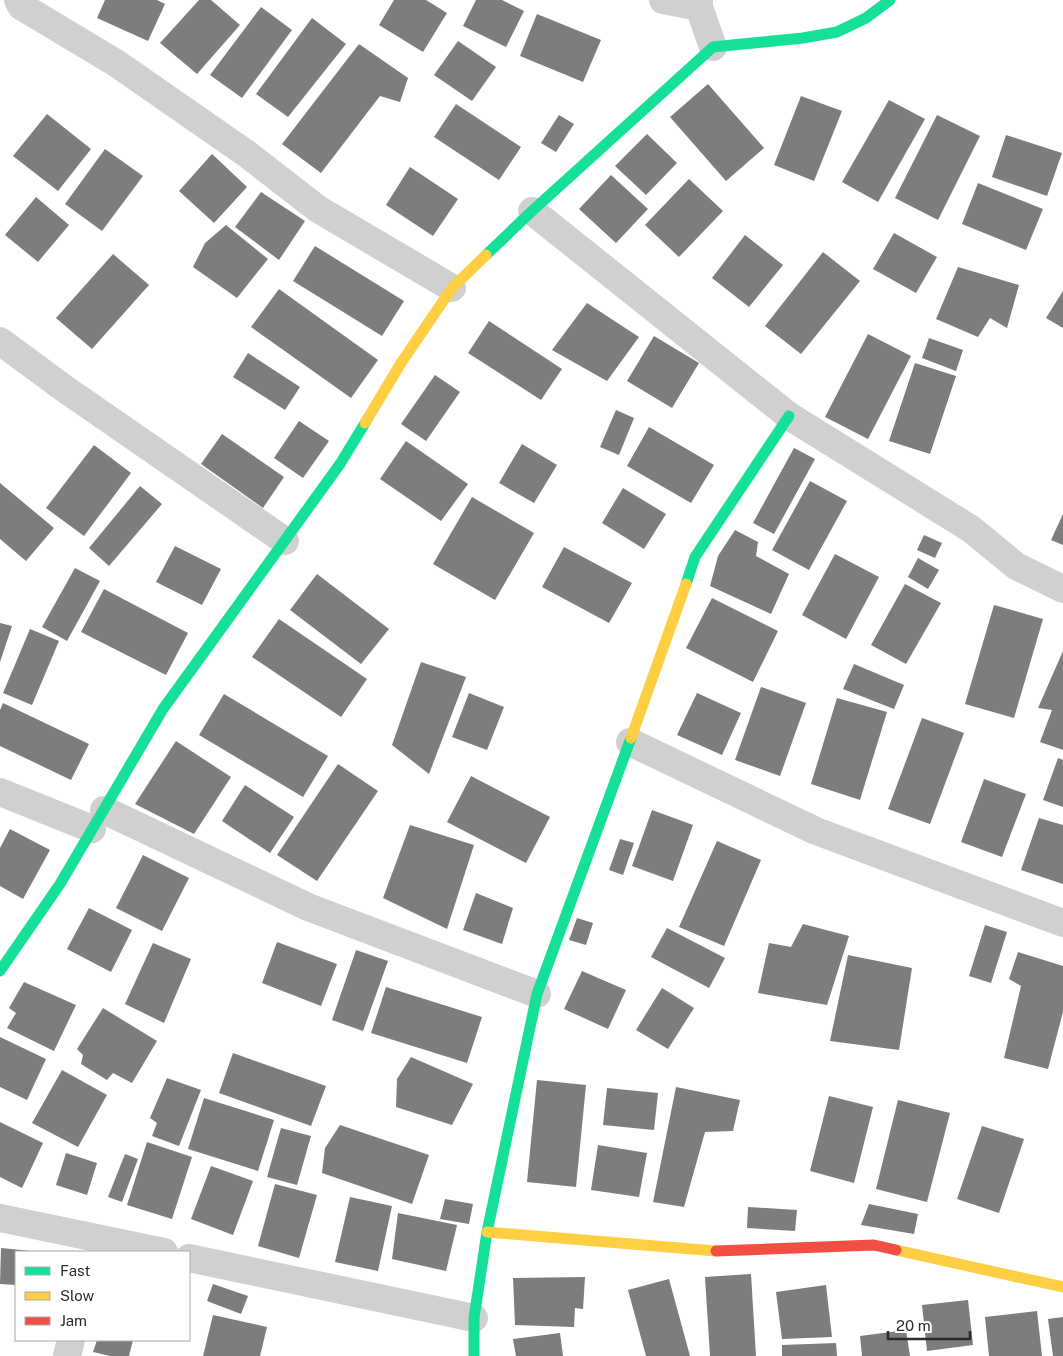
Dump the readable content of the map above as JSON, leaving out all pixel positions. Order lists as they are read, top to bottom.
{
  "legend": ["Fast", "Slow", "Jam"],
  "scale_bar": "20 m"
}
